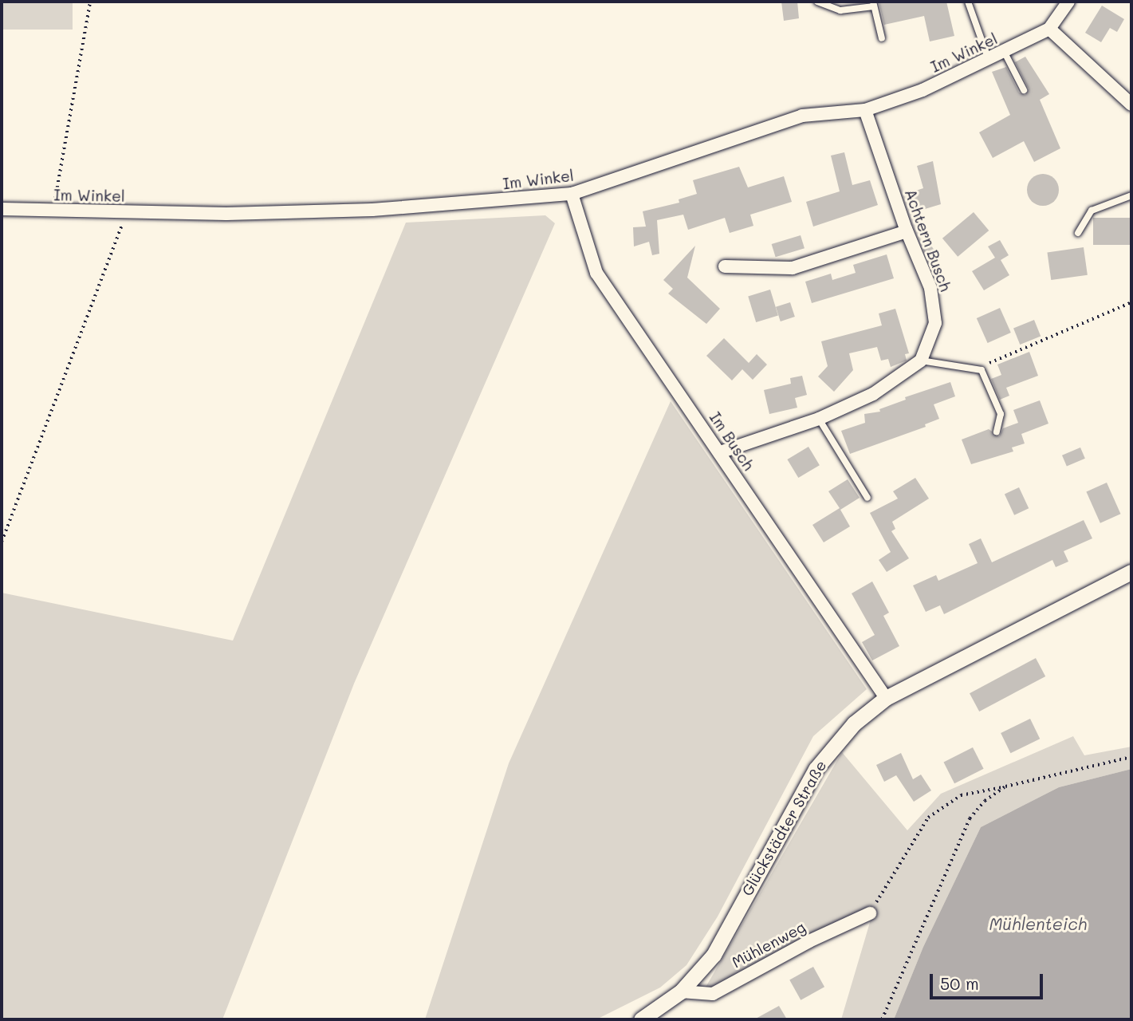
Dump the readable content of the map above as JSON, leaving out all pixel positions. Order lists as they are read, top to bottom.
{
  "streets": {
    "street": [
      "Im Winkel",
      "Achtern Busch",
      "Im Busch",
      "Glückstädter Straße",
      "Mühlenweg"
    ]
  },
  "crossings": [
    ["Im Winkel", "Achtern Busch"],
    ["Im Winkel", "Im Busch"],
    ["Im Busch", "Glückstädter Straße"],
    ["Glückstädter Straße", "Mühlenweg"]
  ],
  "water": ["Mühlenteich"],
  "scale_bar": "50 m"
}
